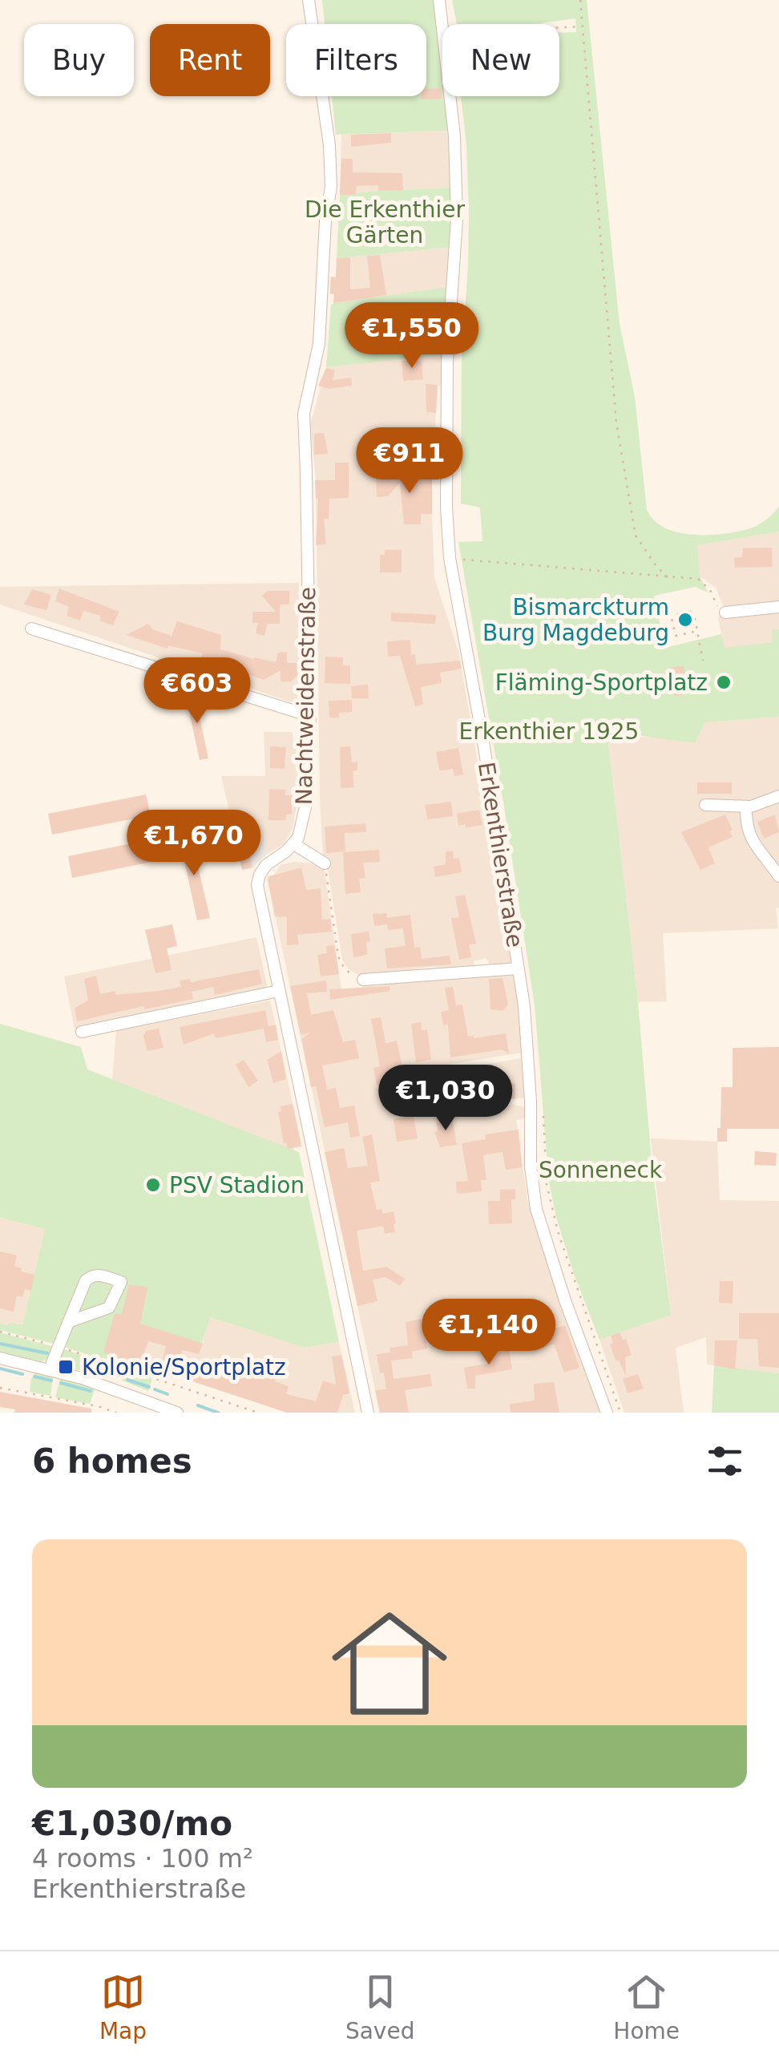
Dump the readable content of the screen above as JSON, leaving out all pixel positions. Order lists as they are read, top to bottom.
{
  "streets": {
    "street": ["Nachtweidenstraße", "Erkenthierstraße"]
  },
  "parks": ["Die Erkenthier Gärten", "Erkenthier 1925", "Sonneneck"],
  "places": {
    "other": ["Bismarckturm Burg Magdeburg", "Fläming-Sportplatz", "PSV Stadion"],
    "transit": ["Kolonie/Sportplatz"]
  },
  "page": {
    "chip": [
      "Buy",
      "Rent",
      "Filters",
      "New"
    ],
    "price": [
      "€1,550",
      "€911",
      "€603",
      "€1,670",
      "€1,030",
      "€1,140"
    ],
    "heading": "6 homes",
    "list": [
      {
        "name": "€1,030/mo",
        "note": "4 rooms · 100 m² · Erkenthierstraße"
      }
    ],
    "tabs": ["Map", "Saved", "Home"]
  }
}
